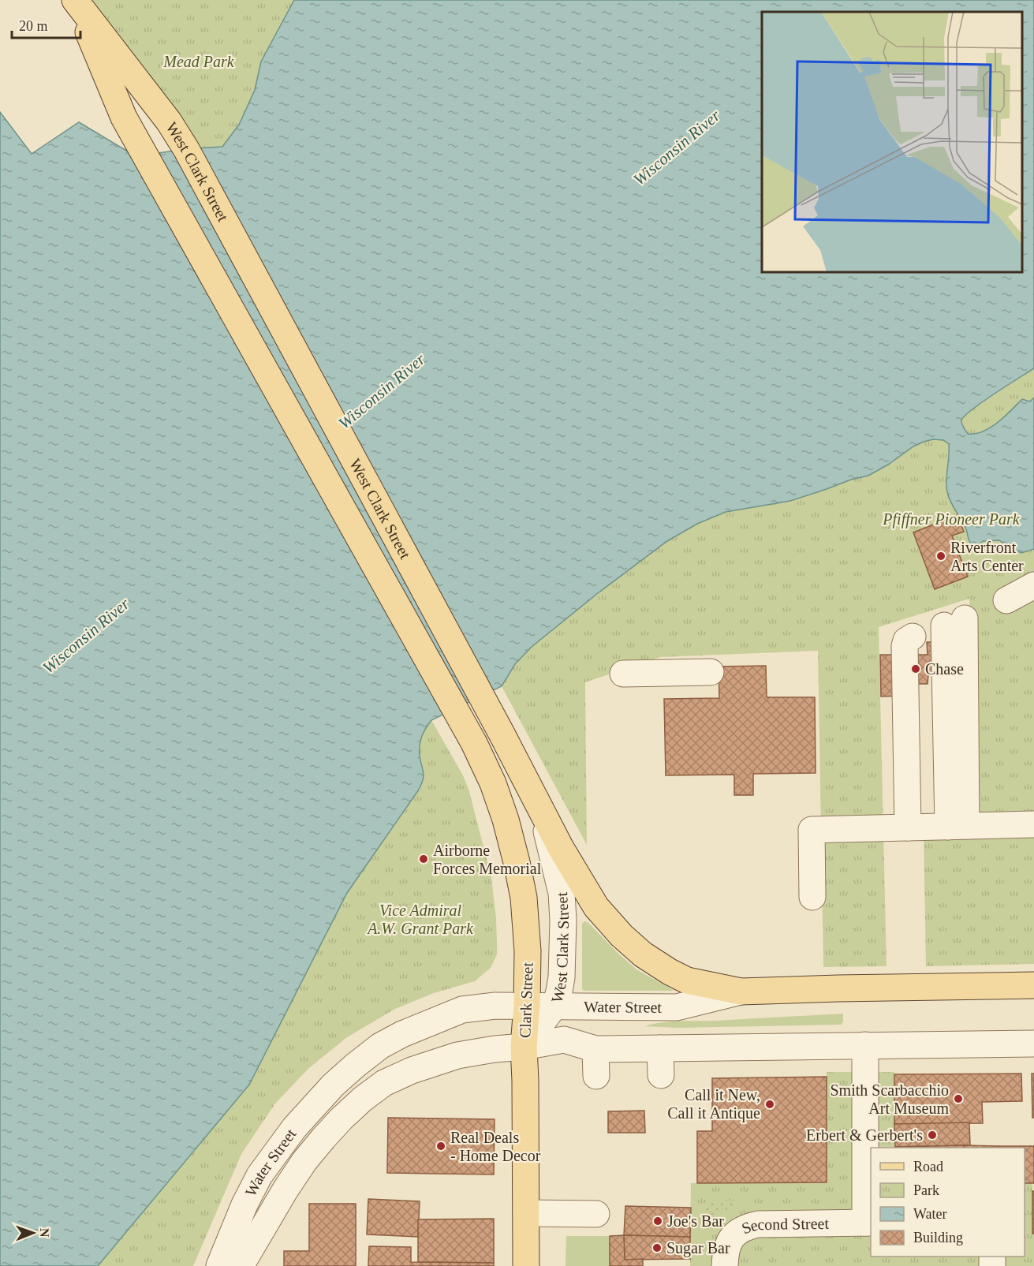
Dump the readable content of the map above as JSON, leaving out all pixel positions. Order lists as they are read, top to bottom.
{
  "streets": {
    "main road": ["West Clark Street", "Clark Street", "Water Street"],
    "street": ["Second Street"]
  },
  "crossings": [
    ["West Clark Street", "Clark Street"],
    ["West Clark Street", "Water Street"],
    ["Clark Street", "Water Street"]
  ],
  "water": ["Wisconsin River"],
  "parks": ["Mead Park", "Pfiffner Pioneer Park", "Vice Admiral A.W. Grant Park"],
  "places": [
    "Riverfront Arts Center",
    "Chase",
    "Airborne Forces Memorial",
    "Smith Scarbacchio Art Museum",
    "Call it New, Call it Antique",
    "Erbert & Gerbert's",
    "Real Deals - Home Decor",
    "Joe's Bar",
    "Sugar Bar"
  ],
  "legend": [
    "Road",
    "Park",
    "Water",
    "Building"
  ],
  "scale_bar": "20 m",
  "north": "right"
}
